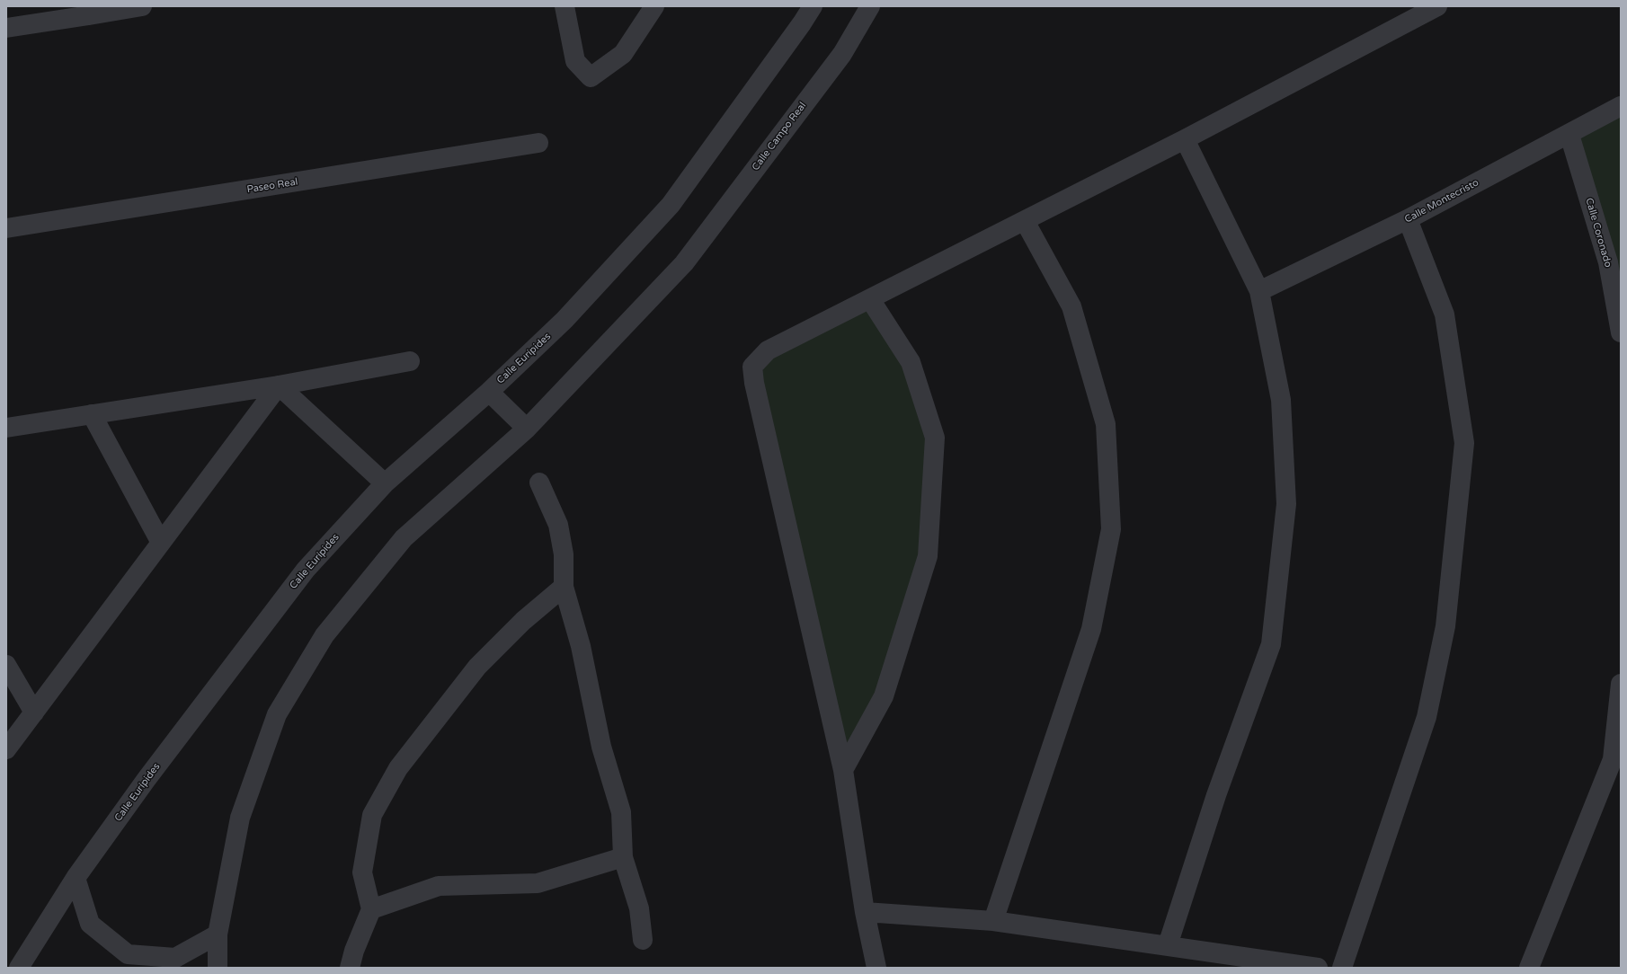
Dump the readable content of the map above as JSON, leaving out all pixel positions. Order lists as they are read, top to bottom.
{
  "streets": {
    "street": [
      "Calle Campo Real",
      "Paseo Real",
      "Calle Montecristo",
      "Calle Coronado",
      "Calle Eurípides"
    ]
  },
  "crossings": [
    ["Calle Montecristo", "Calle Coronado"]
  ]
}
